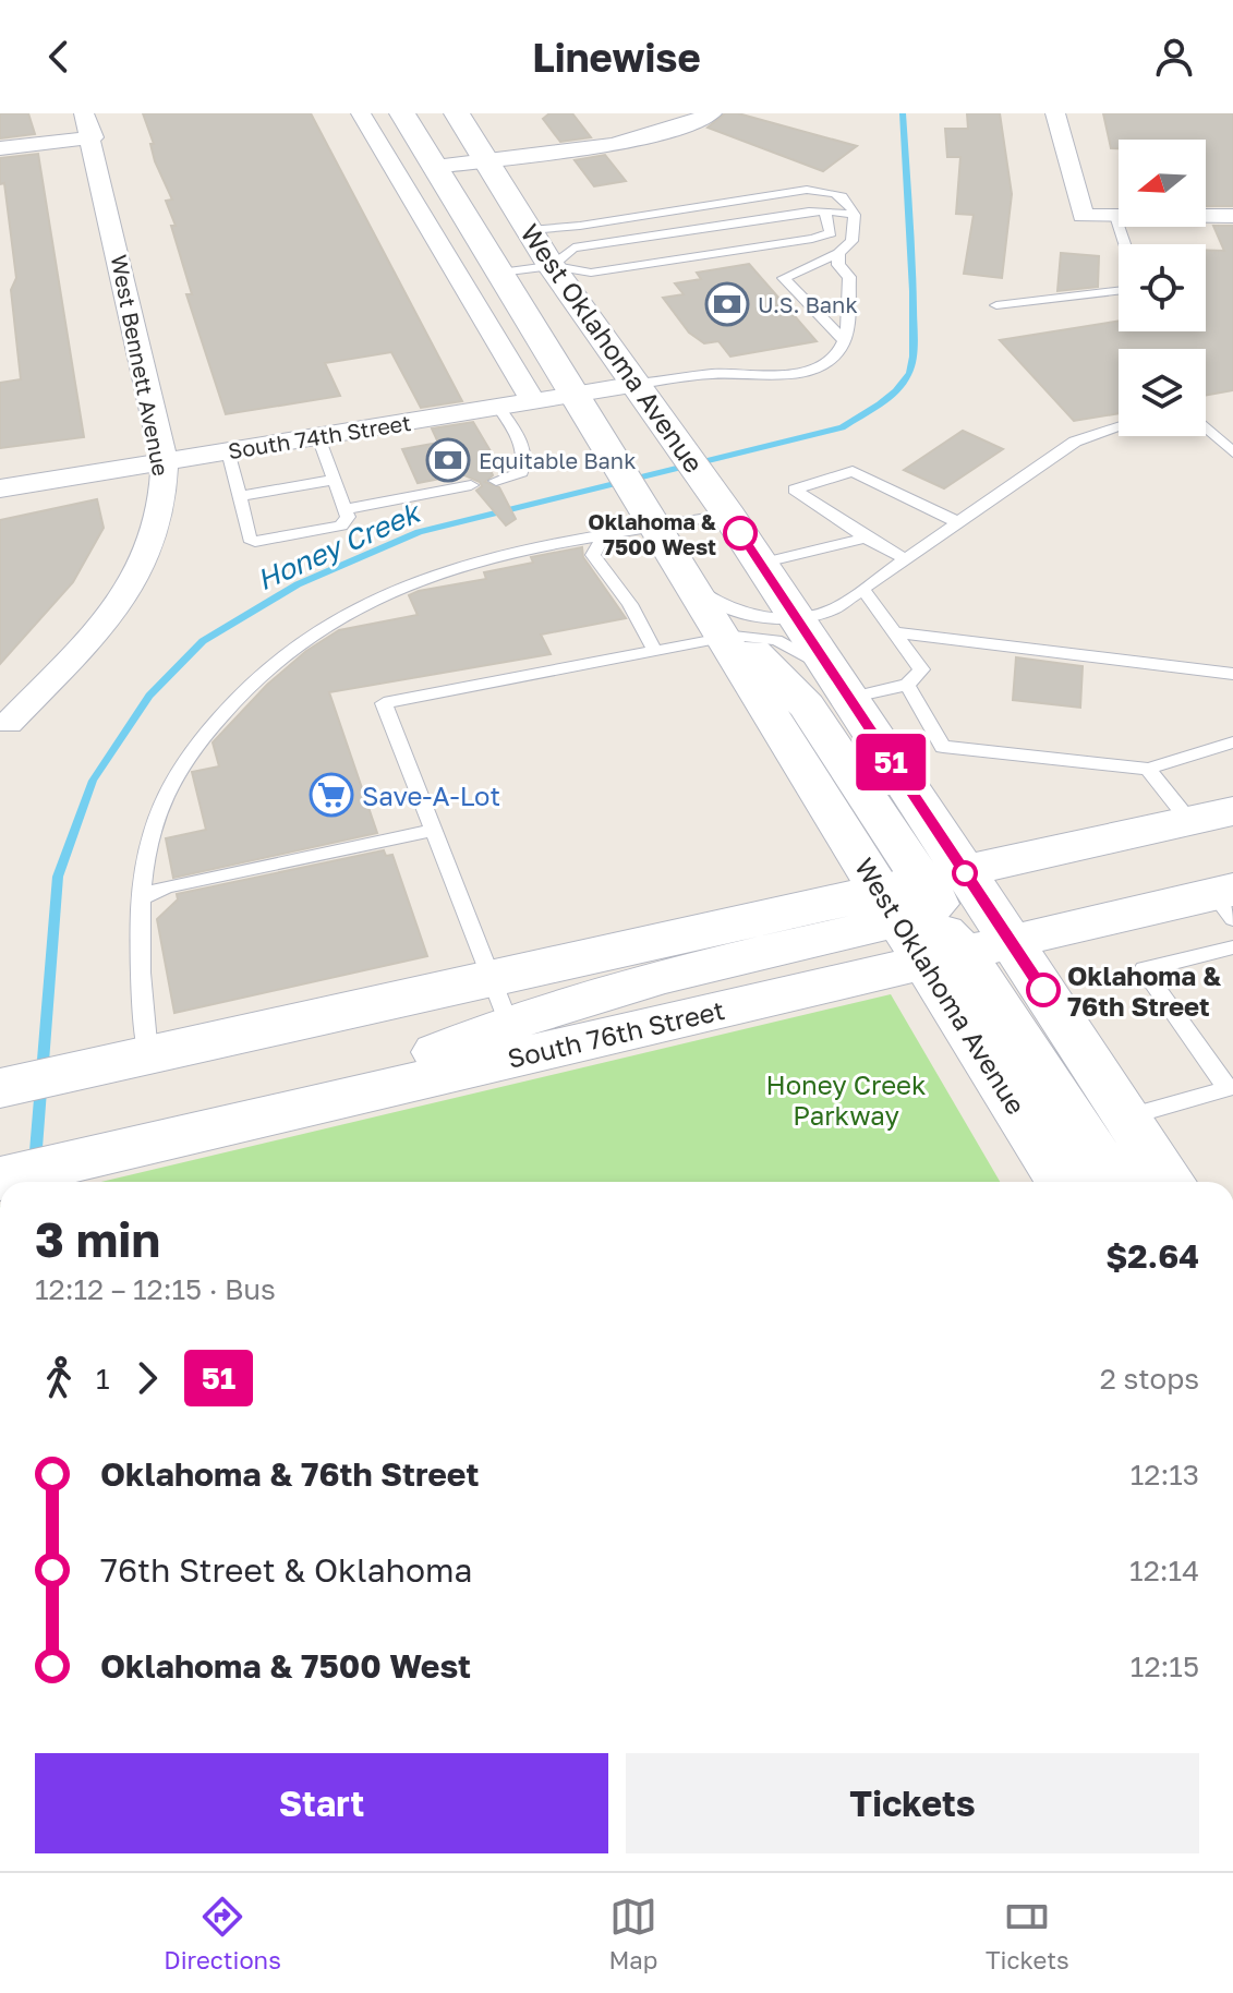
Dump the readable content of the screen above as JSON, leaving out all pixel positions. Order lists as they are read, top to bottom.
{
  "streets": {
    "main road": ["West Oklahoma Avenue", "South 76th Street"],
    "street": ["West Bennett Avenue", "South 74th Street"]
  },
  "crossings": [
    ["West Oklahoma Avenue", "South 74th Street"],
    ["West Oklahoma Avenue", "South 76th Street"],
    ["West Bennett Avenue", "South 74th Street"]
  ],
  "water": ["Honey Creek"],
  "parks": ["Honey Creek Parkway"],
  "places": {
    "bank": ["U.S. Bank", "Equitable Bank"],
    "other": ["Oklahoma & 7500 West", "Oklahoma & 76th Street"],
    "supermarket": ["Save-A-Lot"]
  },
  "lines": ["bus line 51"],
  "north": "left",
  "page": {
    "header": "Linewise",
    "on_map": "51",
    "heading": ["3 min", "12:12 – 12:15 · Bus", "$2.64"],
    "legs": ["1", "51", "2 stops"],
    "list": [
      {
        "name": "Oklahoma & 76th Street",
        "value": "12:13"
      },
      {
        "name": "76th Street & Oklahoma",
        "value": "12:14"
      },
      {
        "name": "Oklahoma & 7500 West",
        "value": "12:15"
      }
    ],
    "buttons": ["Start", "Tickets"],
    "tabs": ["Directions", "Map", "Tickets"]
  }
}
